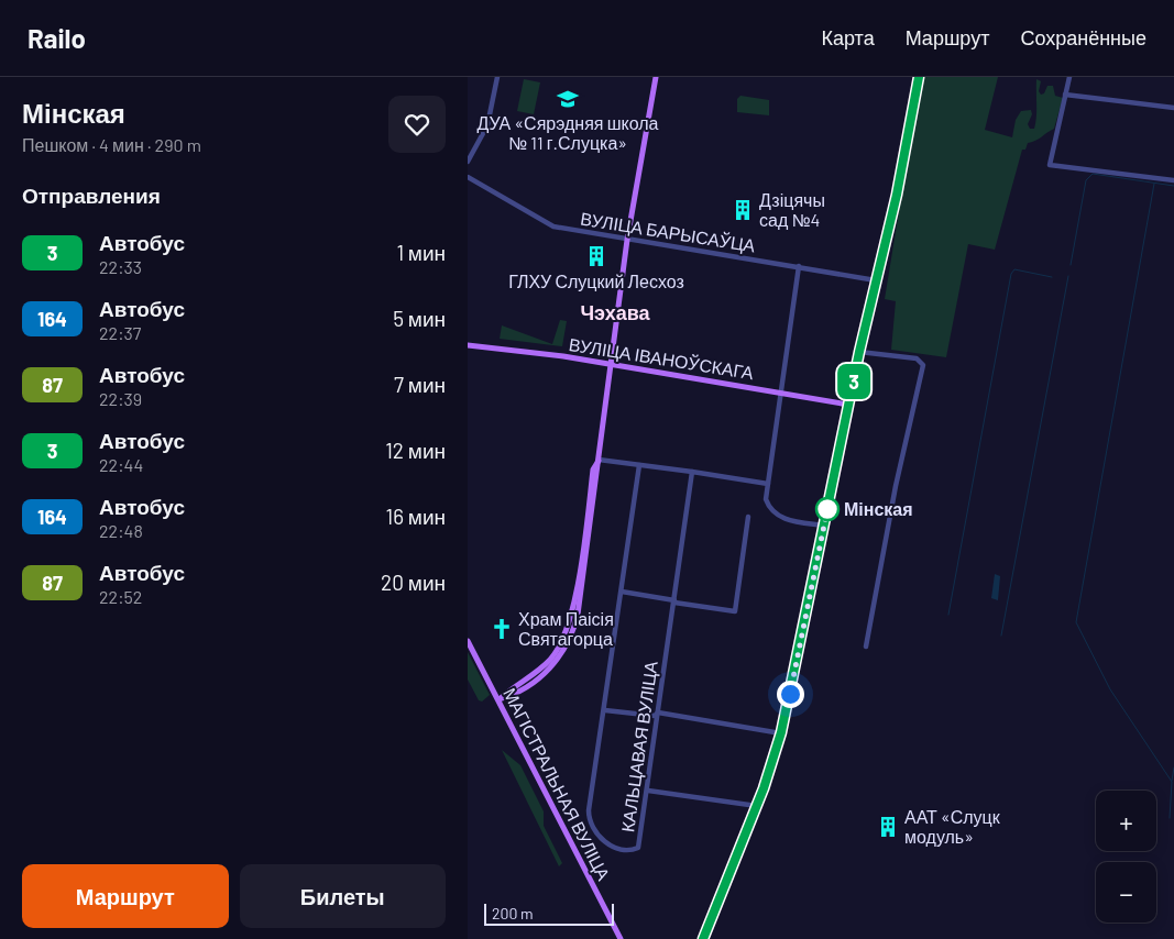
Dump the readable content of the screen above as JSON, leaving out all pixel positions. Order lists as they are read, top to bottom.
{
  "streets": {
    "main road": ["ВУЛІЦА ІВАНОЎСКАГА", "МАГІСТРАЛЬНАЯ ВУЛІЦА"],
    "street": ["ВУЛІЦА БАРЫСАЎЦА", "КАЛЬЦАВАЯ ВУЛІЦА"]
  },
  "districts": ["Чэхава"],
  "places": {
    "school or university": ["ДУА «Сярэдняя школа № 11 г.Слуцка»"],
    "building": ["Дзіцячы сад №4", "ГЛХУ Слуцкий Лесхоз", "ААТ «Слуцк модуль»"],
    "other": ["Мінская"],
    "church": ["Храм Паісія Святагорца"]
  },
  "lines": ["bus line 3"],
  "scale_bar": "200 m",
  "page": {
    "header": "Railo",
    "nav": ["Карта", "Маршрут", "Сохранённые"],
    "heading": [
      ["Мінская", "Пешком · 4 мин · 290 m"],
      "Отправления"
    ],
    "on_map": "3",
    "list": [
      {
        "mark": "3",
        "name": "Автобус",
        "note": "22:33",
        "value": "1 мин"
      },
      {
        "mark": "164",
        "name": "Автобус",
        "note": "22:37",
        "value": "5 мин"
      },
      {
        "mark": "87",
        "name": "Автобус",
        "note": "22:39",
        "value": "7 мин"
      },
      {
        "mark": "3",
        "name": "Автобус",
        "note": "22:44",
        "value": "12 мин"
      },
      {
        "mark": "164",
        "name": "Автобус",
        "note": "22:48",
        "value": "16 мин"
      },
      {
        "mark": "87",
        "name": "Автобус",
        "note": "22:52",
        "value": "20 мин"
      }
    ],
    "map_buttons": ["+", "−"],
    "buttons": ["Маршрут", "Билеты"],
    "scale": "200 m"
  }
}
